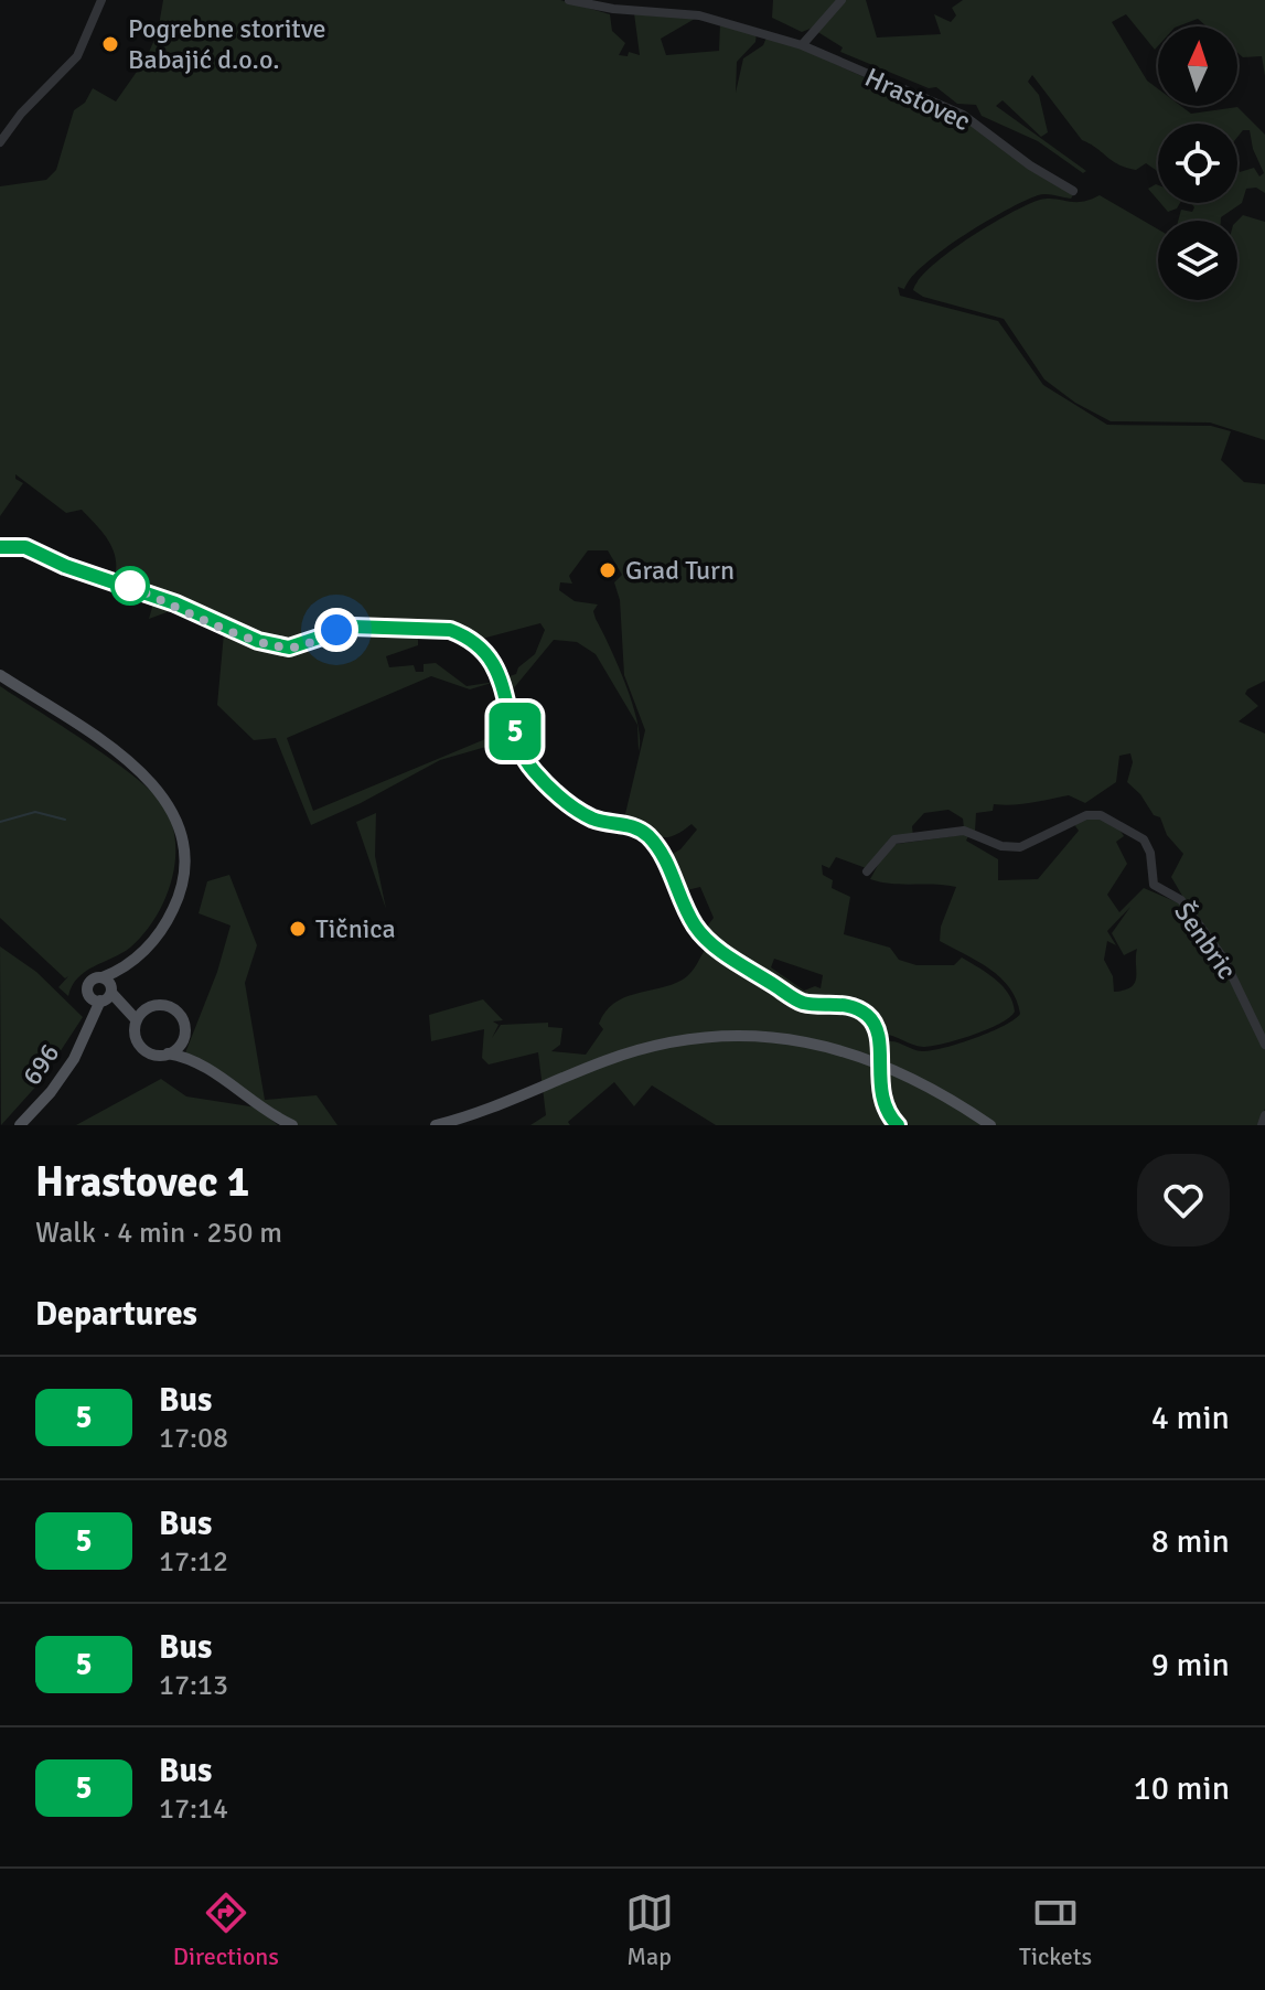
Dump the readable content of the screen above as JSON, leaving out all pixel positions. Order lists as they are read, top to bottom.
{
  "streets": {
    "main road": ["696"],
    "street": ["Hrastovec", "Šenbric"]
  },
  "places": ["Pogrebne storitve Babajić d.o.o.", "Grad Turn", "Tičnica"],
  "lines": ["bus line 5"],
  "north": "top",
  "page": {
    "on_map": "5",
    "heading": [
      ["Hrastovec 1", "Walk · 4 min · 250 m"],
      "Departures"
    ],
    "list": [
      {
        "mark": "5",
        "name": "Bus",
        "note": "17:08",
        "value": "4 min"
      },
      {
        "mark": "5",
        "name": "Bus",
        "note": "17:12",
        "value": "8 min"
      },
      {
        "mark": "5",
        "name": "Bus",
        "note": "17:13",
        "value": "9 min"
      },
      {
        "mark": "5",
        "name": "Bus",
        "note": "17:14",
        "value": "10 min"
      }
    ],
    "tabs": ["Directions", "Map", "Tickets"]
  }
}
